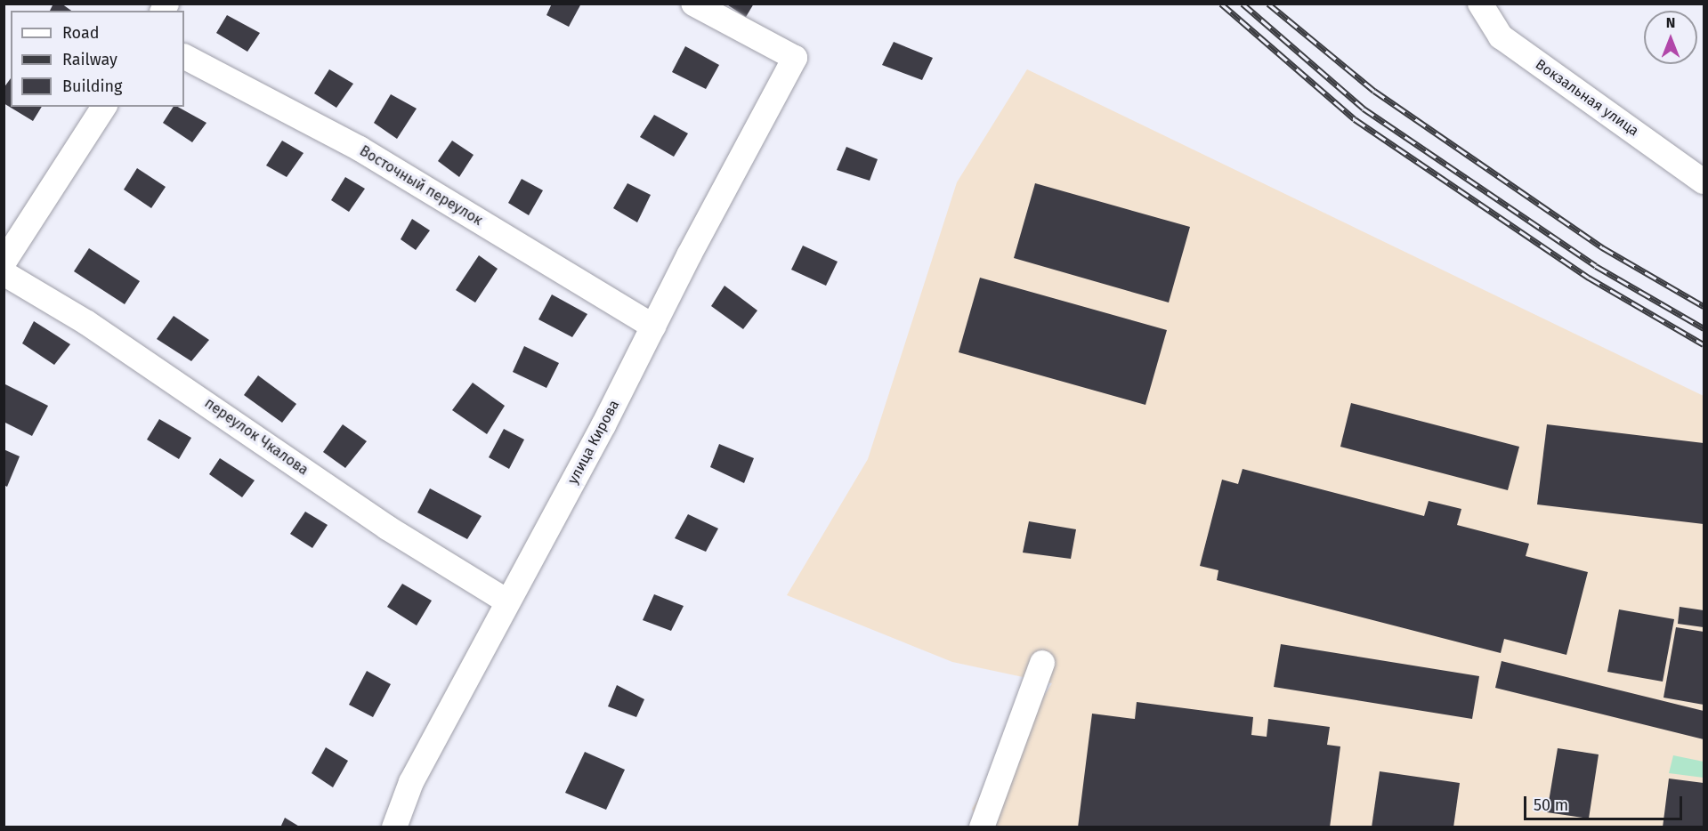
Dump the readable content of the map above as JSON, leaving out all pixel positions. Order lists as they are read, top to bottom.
{
  "streets": {
    "street": [
      "Вокзальная улица",
      "Восточный переулок",
      "переулок Чкалова",
      "улица Кирова"
    ]
  },
  "crossings": [
    ["Восточный переулок", "улица Кирова"],
    ["переулок Чкалова", "улица Кирова"]
  ],
  "legend": ["Road", "Railway", "Building"],
  "scale_bar": "50 m",
  "north": "top"
}
